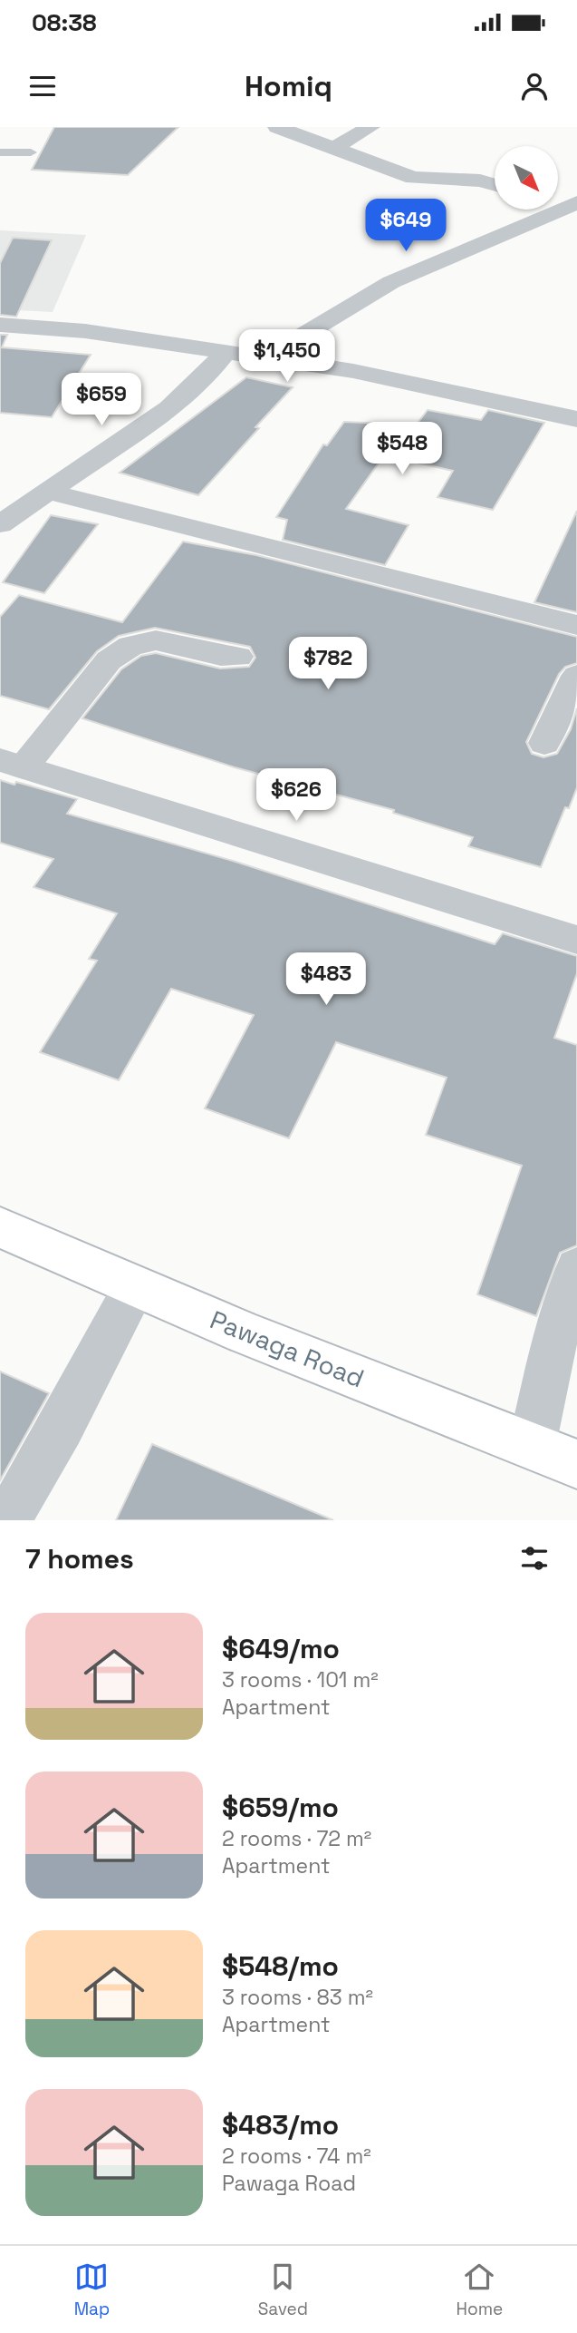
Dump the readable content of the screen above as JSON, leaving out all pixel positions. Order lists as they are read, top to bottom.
{
  "streets": {
    "main road": ["Pawaga Road"]
  },
  "north": "bottom right",
  "page": {
    "status": "08:38",
    "header": "Homiq",
    "price": [
      "$649",
      "$1,450",
      "$659",
      "$548",
      "$782",
      "$626",
      "$483"
    ],
    "heading": "7 homes",
    "list": [
      {
        "name": "$649/mo",
        "note": "3 rooms · 101 m² · Apartment"
      },
      {
        "name": "$659/mo",
        "note": "2 rooms · 72 m² · Apartment"
      },
      {
        "name": "$548/mo",
        "note": "3 rooms · 83 m² · Apartment"
      },
      {
        "name": "$483/mo",
        "note": "2 rooms · 74 m² · Pawaga Road"
      }
    ],
    "tabs": ["Map", "Saved", "Home"]
  }
}
